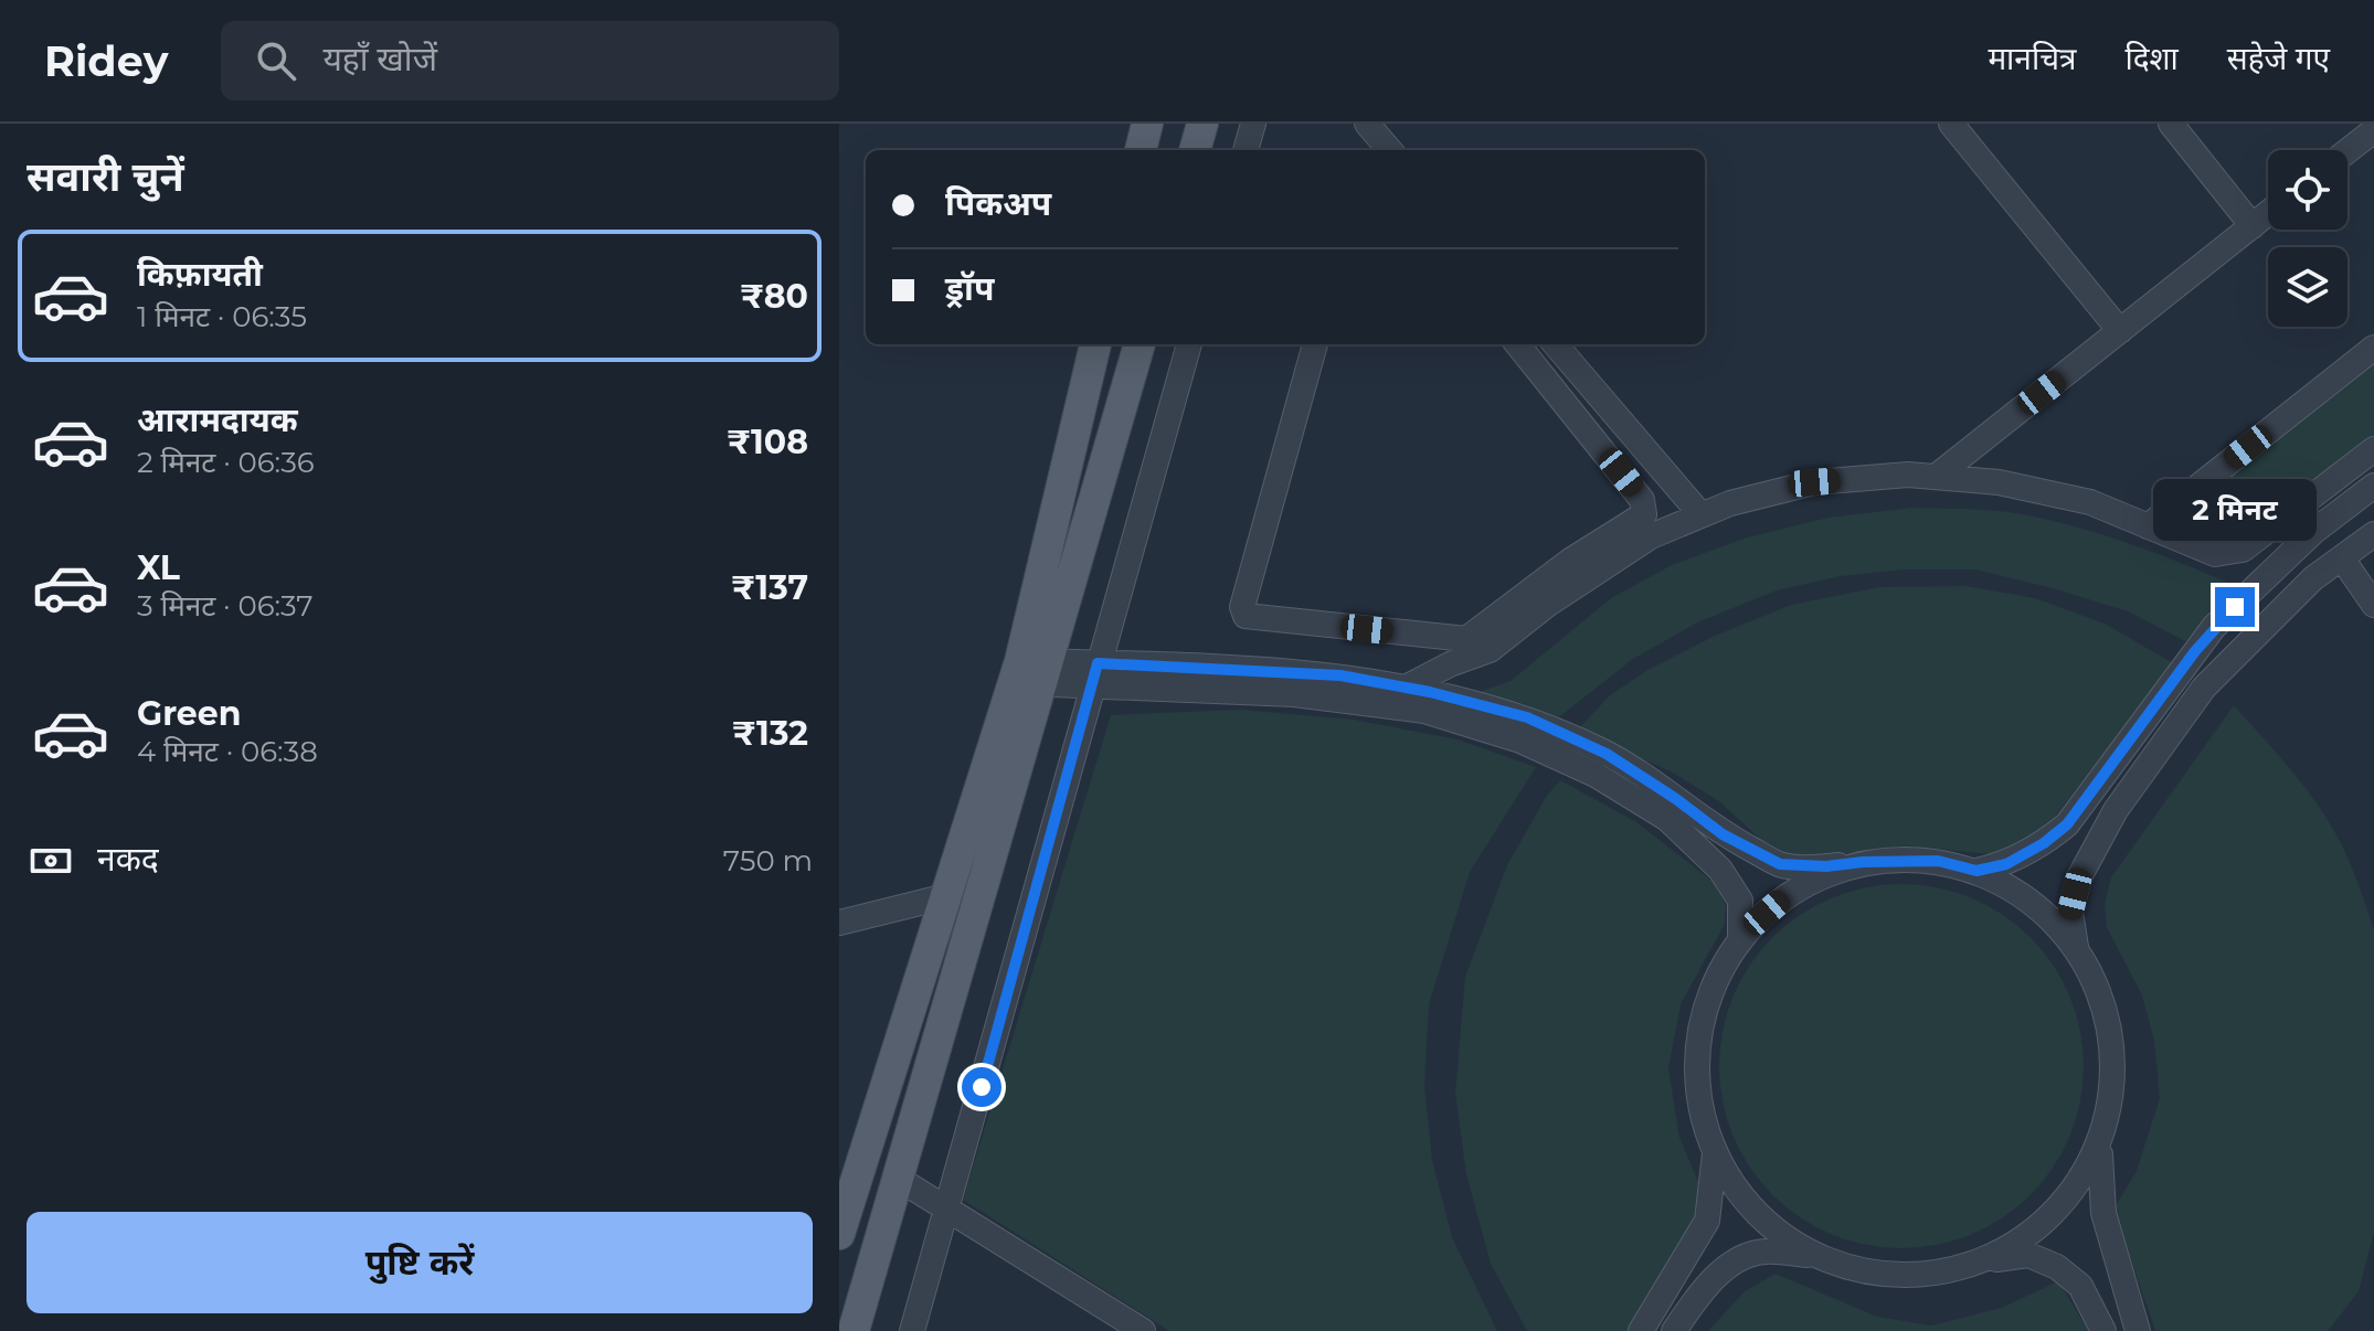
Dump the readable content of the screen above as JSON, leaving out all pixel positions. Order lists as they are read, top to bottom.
{
  "page": {
    "header": "Ridey",
    "search": "यहाँ खोजें",
    "nav": ["मानचित्र", "दिशा", "सहेजे गए"],
    "heading": "सवारी चुनें",
    "banner": ["पिकअप", "ड्रॉप"],
    "list": [
      {
        "name": "किफ़ायती",
        "note": "1 मिनट · 06:35",
        "value": "₹80"
      },
      {
        "name": "आरामदायक",
        "note": "2 मिनट · 06:36",
        "value": "₹108"
      },
      {
        "name": "XL",
        "note": "3 मिनट · 06:37",
        "value": "₹137"
      },
      {
        "name": "Green",
        "note": "4 मिनट · 06:38",
        "value": "₹132"
      }
    ],
    "bubble": "2 मिनट",
    "pay": ["नकद", "750 m"],
    "buttons": "पुष्टि करें"
  }
}
